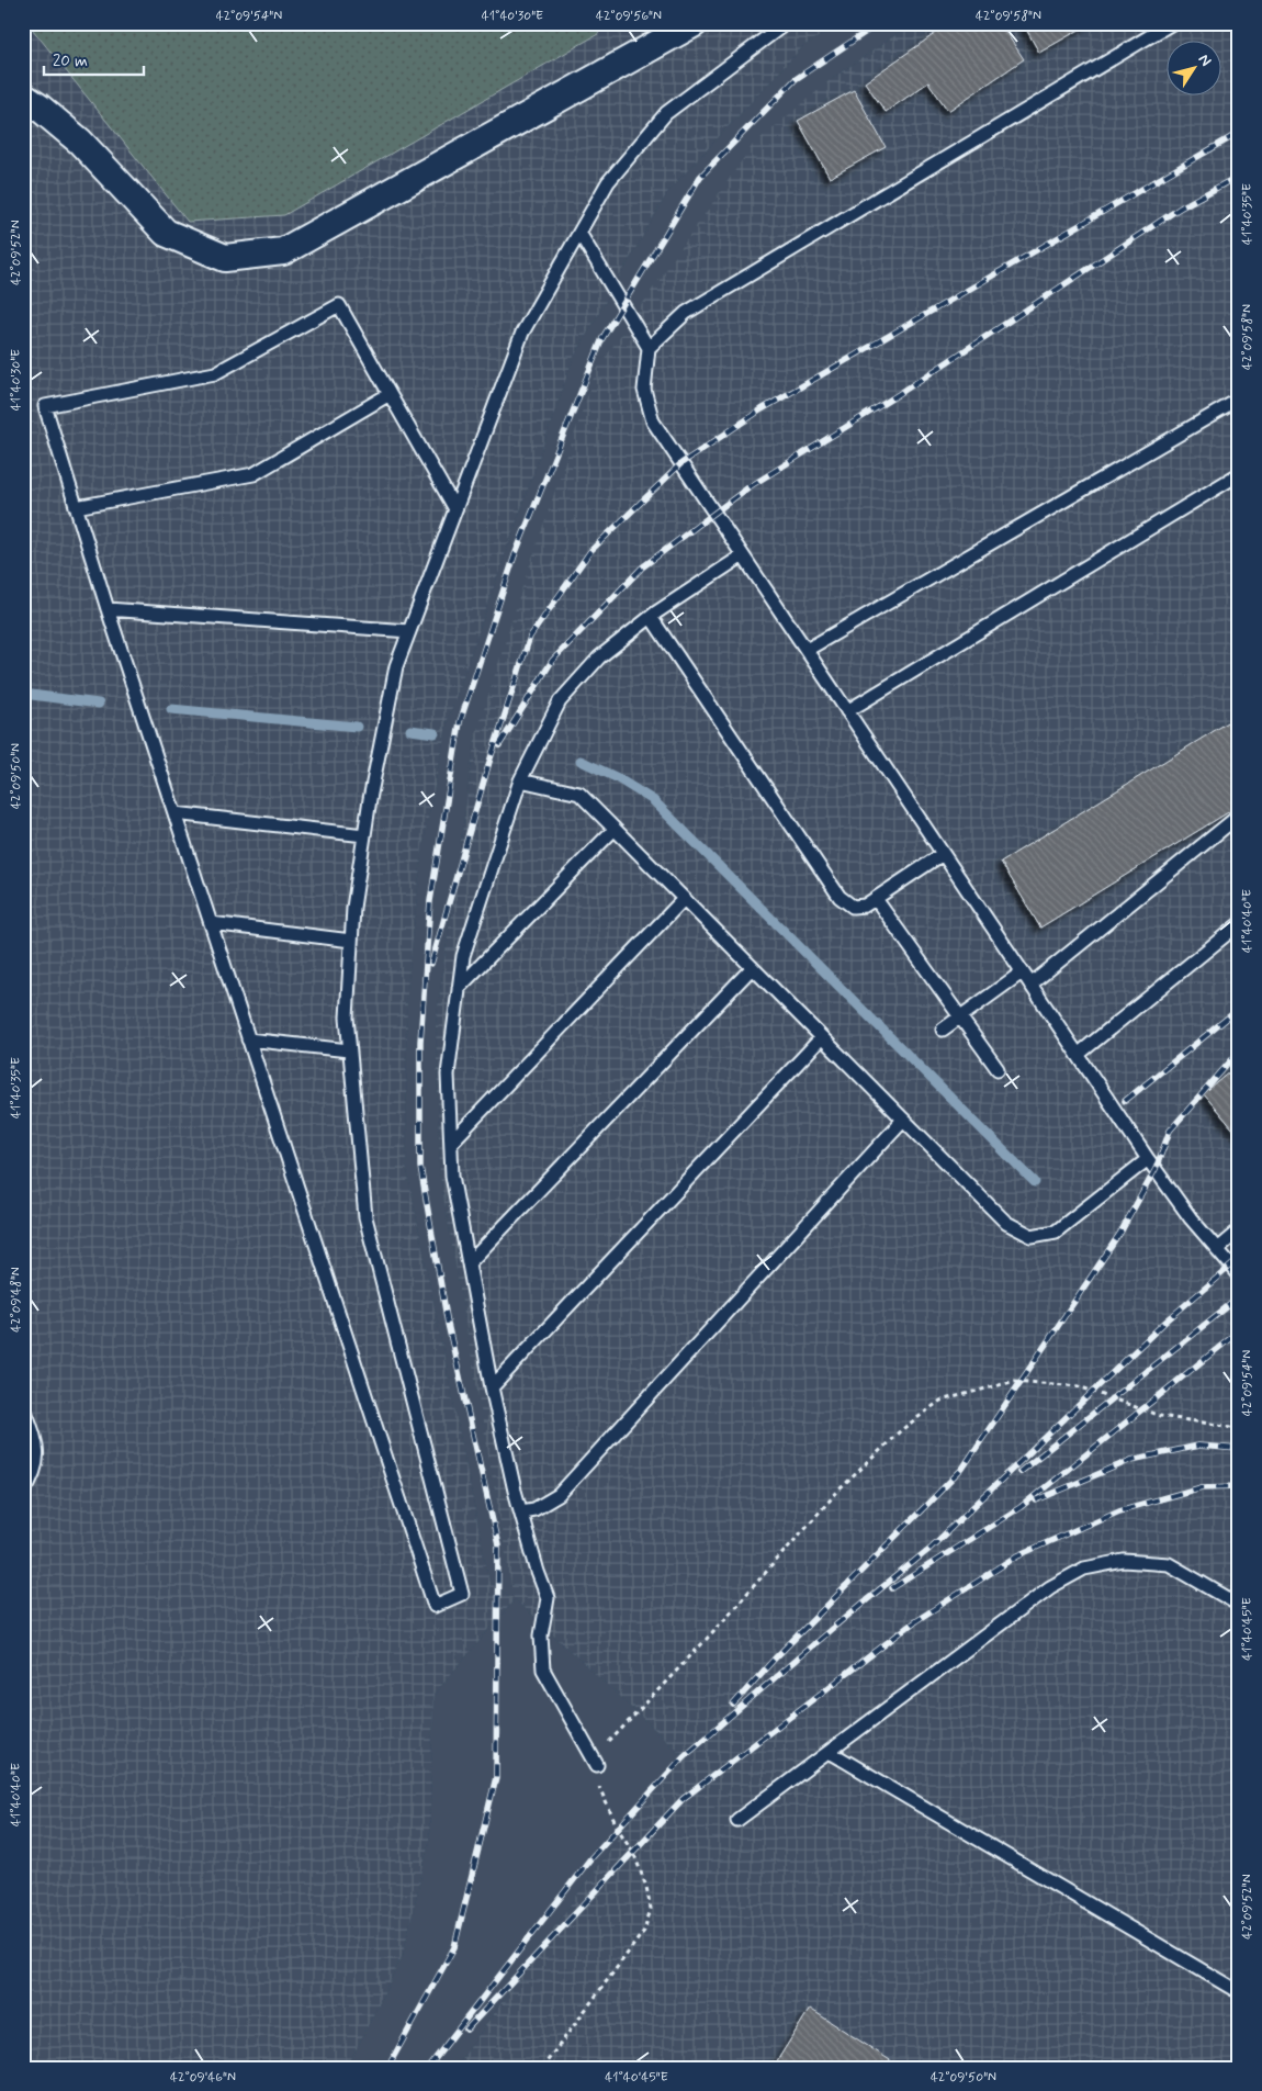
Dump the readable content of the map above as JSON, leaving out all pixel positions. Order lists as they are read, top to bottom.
{
  "scale_bar": "20 m",
  "north": "top right",
  "coordinates": [
    "42°09'54\"N",
    "41°40'30\"E",
    "42°09'56\"N",
    "42°09'58\"N",
    "41°40'35\"E",
    "42°09'52\"N",
    "42°09'50\"N",
    "41°40'40\"E",
    "42°09'48\"N",
    "41°40'45\"E",
    "42°09'46\"N"
  ]
}
